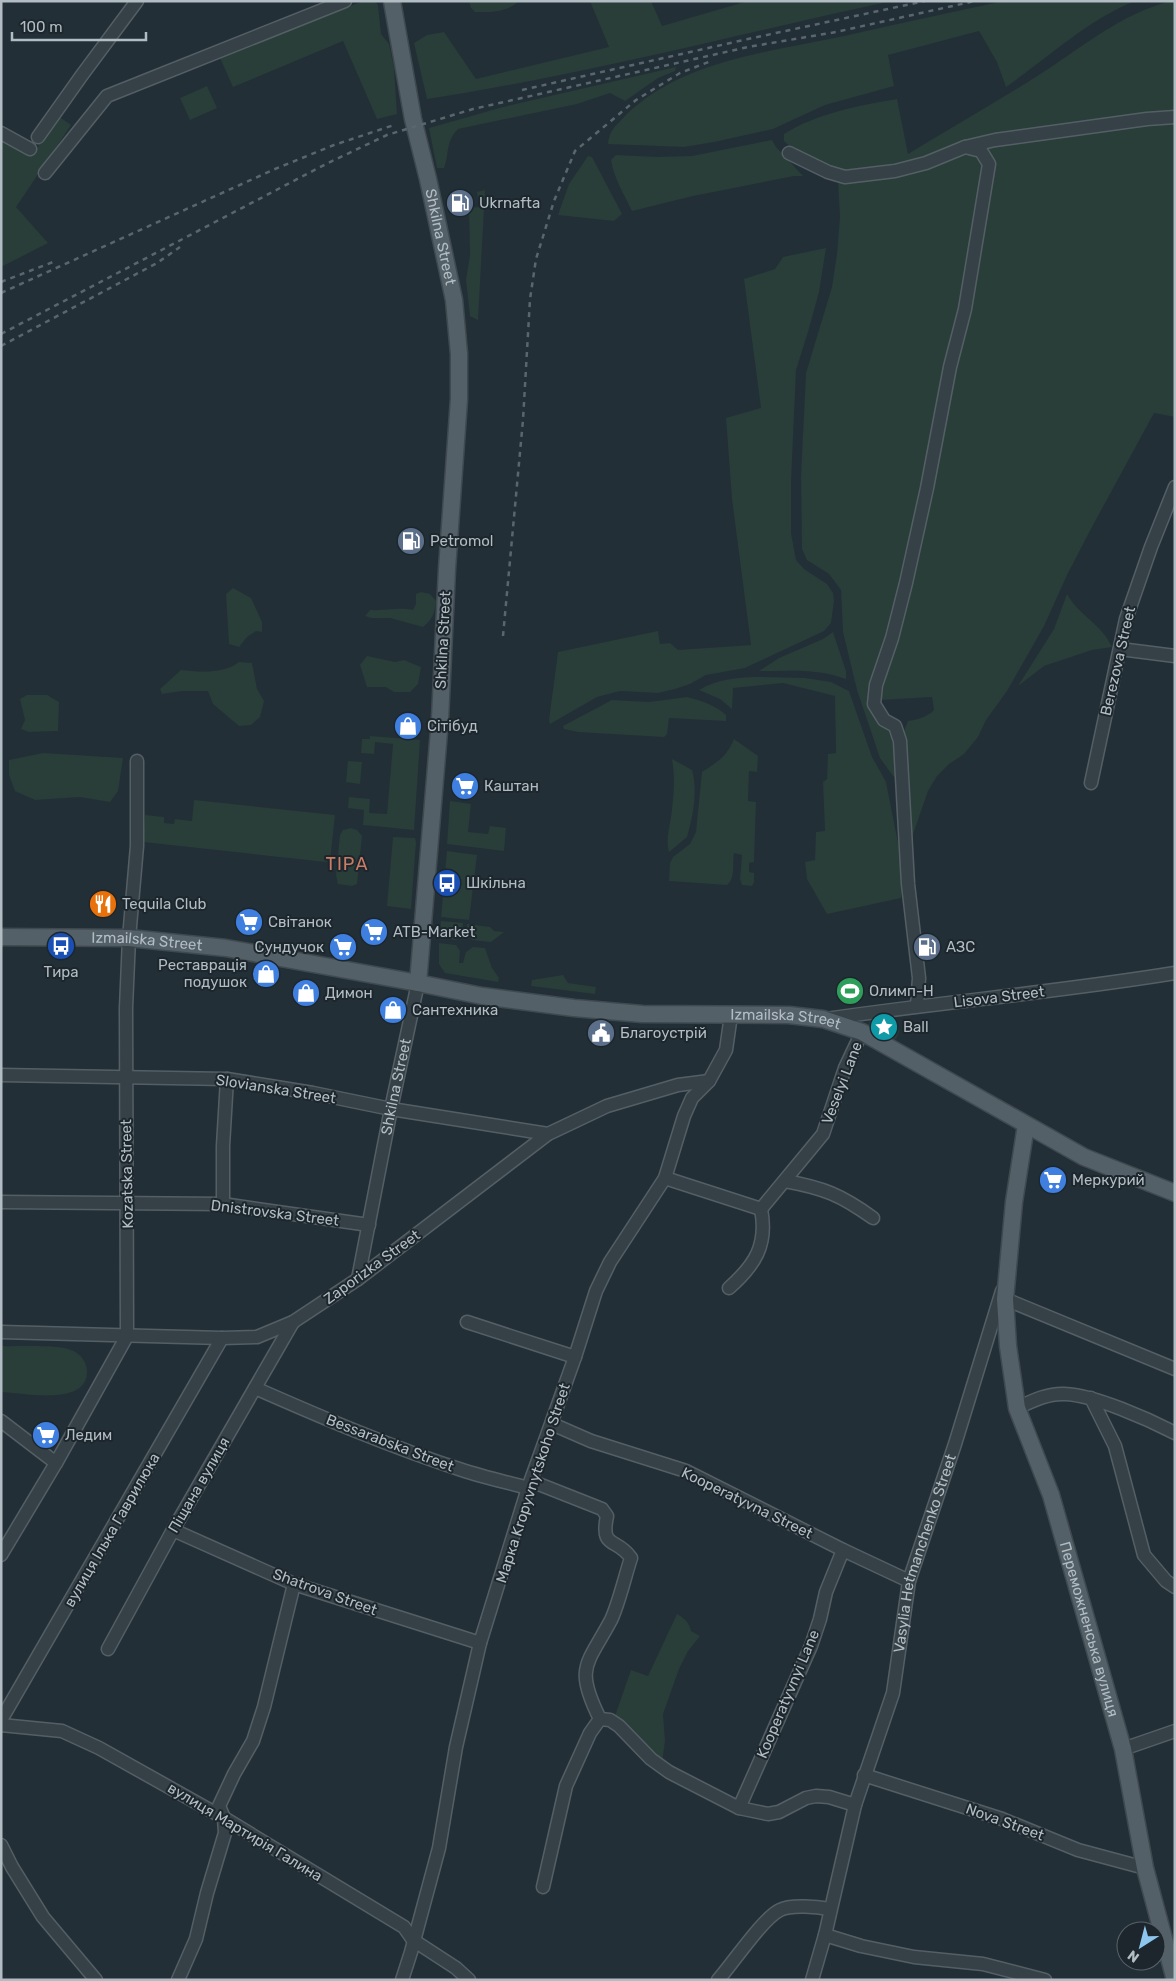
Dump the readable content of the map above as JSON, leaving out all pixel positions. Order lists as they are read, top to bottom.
{
  "streets": {
    "main road": [
      "Shkilna Street",
      "Izmailska Street",
      "Vasylia Hetmanchenko Street",
      "Переможненська вулиця"
    ],
    "street": [
      "Berezova Street",
      "Lisova Street",
      "Veselyi Lane",
      "Slovianska Street",
      "Kozatska Street",
      "Dnistrovska Street",
      "Zaporizka Street",
      "Bessarabska Street",
      "Марка Kropyvnytskoho Street",
      "Піщана вулиця",
      "Kooperatyvna Street",
      "вулиця Ілька Гаврилюка",
      "Shatrova Street",
      "Kooperatyvnyi Lane",
      "Nova Street",
      "вулиця Мартирія Галина"
    ]
  },
  "crossings": [
    ["Shkilna Street", "Izmailska Street"],
    ["Shkilna Street", "Slovianska Street"],
    ["Shkilna Street", "Dnistrovska Street"],
    ["Shkilna Street", "Zaporizka Street"],
    ["Izmailska Street", "Lisova Street"],
    ["Izmailska Street", "Veselyi Lane"],
    ["Izmailska Street", "Kozatska Street"],
    ["Izmailska Street", "Марка Kropyvnytskoho Street"],
    ["Izmailska Street", "Vasylia Hetmanchenko Street"],
    ["Slovianska Street", "Kozatska Street"],
    ["Slovianska Street", "Zaporizka Street"],
    ["Kozatska Street", "Dnistrovska Street"],
    ["Kozatska Street", "Zaporizka Street"],
    ["Zaporizka Street", "Марка Kropyvnytskoho Street"],
    ["Zaporizka Street", "Піщана вулиця"],
    ["Zaporizka Street", "вулиця Ілька Гаврилюка"],
    ["Bessarabska Street", "Марка Kropyvnytskoho Street"],
    ["Bessarabska Street", "Піщана вулиця"],
    ["Марка Kropyvnytskoho Street", "Kooperatyvna Street"],
    ["Марка Kropyvnytskoho Street", "Shatrova Street"],
    ["Марка Kropyvnytskoho Street", "вулиця Мартирія Галина"],
    ["Піщана вулиця", "Shatrova Street"],
    ["Kooperatyvna Street", "Vasylia Hetmanchenko Street"],
    ["Kooperatyvna Street", "Kooperatyvnyi Lane"],
    ["Vasylia Hetmanchenko Street", "Переможненська вулиця"],
    ["Vasylia Hetmanchenko Street", "Nova Street"],
    ["Переможненська вулиця", "Nova Street"]
  ],
  "districts": ["ТІРА"],
  "places": {
    "fuel station": ["Ukrnafta", "Petromol", "АЗС"],
    "shop": [
      "Сітібуд",
      "Реставрація подушок",
      "Димон",
      "Сантехника"
    ],
    "supermarket": [
      "Каштан",
      "Світанок",
      "ATB-Market",
      "Сундучок",
      "Меркурий",
      "Ледим"
    ],
    "bus stop": ["Шкільна", "Тира"],
    "restaurant": ["Tequila Club"],
    "sports": ["Олимп-Н"],
    "place": ["Ball"],
    "public building": ["Благоустрій"]
  },
  "scale_bar": "100 m",
  "north": "bottom left"
}
